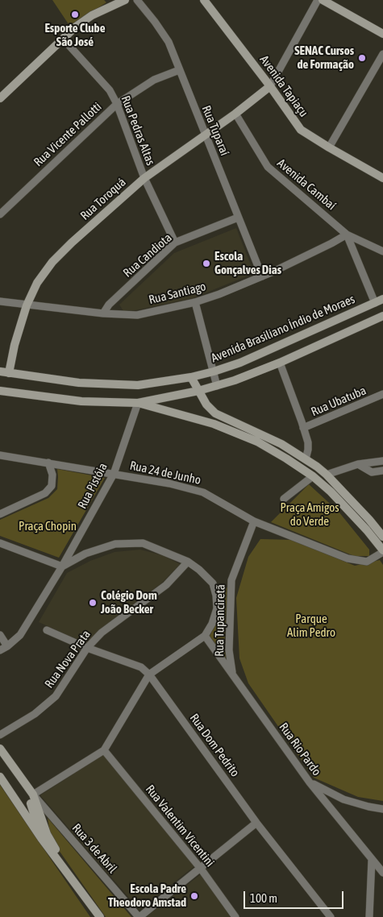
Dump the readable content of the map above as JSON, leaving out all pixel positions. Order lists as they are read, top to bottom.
{
  "streets": {
    "main road": ["Avenida Tapiaçu", "Rua Toroquá", "Avenida Brasiliano Índio de Moraes"],
    "street": [
      "Rua Pedras Altas",
      "Rua Tuparaí",
      "Rua Vicente Pallotti",
      "Avenida Cambaí",
      "Rua Candiota",
      "Rua Santiago",
      "Rua Ubatuba",
      "Rua 24 de Junho",
      "Rua Pistóia",
      "Rua Tupanciretã",
      "Rua Nova Prata",
      "Rua Dom Pedrito",
      "Rua Rio Pardo",
      "Rua Valentim Vicentini",
      "Rua 3 de Abril"
    ]
  },
  "crossings": [
    ["Avenida Tapiaçu", "Rua Toroquá"],
    ["Rua Pedras Altas", "Rua Vicente Pallotti"],
    ["Rua Pedras Altas", "Rua Toroquá"],
    ["Rua Pedras Altas", "Rua Candiota"],
    ["Rua Tuparaí", "Rua Vicente Pallotti"],
    ["Rua Tuparaí", "Rua Toroquá"],
    ["Rua Tuparaí", "Rua Candiota"],
    ["Rua Tuparaí", "Rua Santiago"],
    ["Avenida Cambaí", "Rua Toroquá"],
    ["Avenida Cambaí", "Rua Santiago"],
    ["Rua Toroquá", "Rua Santiago"],
    ["Rua Toroquá", "Avenida Brasiliano Índio de Moraes"],
    ["Rua Candiota", "Rua Santiago"],
    ["Rua 24 de Junho", "Rua Pistóia"],
    ["Rua 24 de Junho", "Rua Tupanciretã"],
    ["Rua Tupanciretã", "Rua Rio Pardo"],
    ["Rua Nova Prata", "Rua Dom Pedrito"]
  ],
  "parks": ["Praça Amigos do Verde", "Praça Chopin", "Parque Alim Pedro"],
  "places": [
    "Esporte Clube São José",
    "SENAC Cursos de Formação",
    "Escola Gonçalves Dias",
    "Colégio Dom João Becker",
    "Escola Padre Theodoro Amstad"
  ],
  "scale_bar": "100 m"
}
